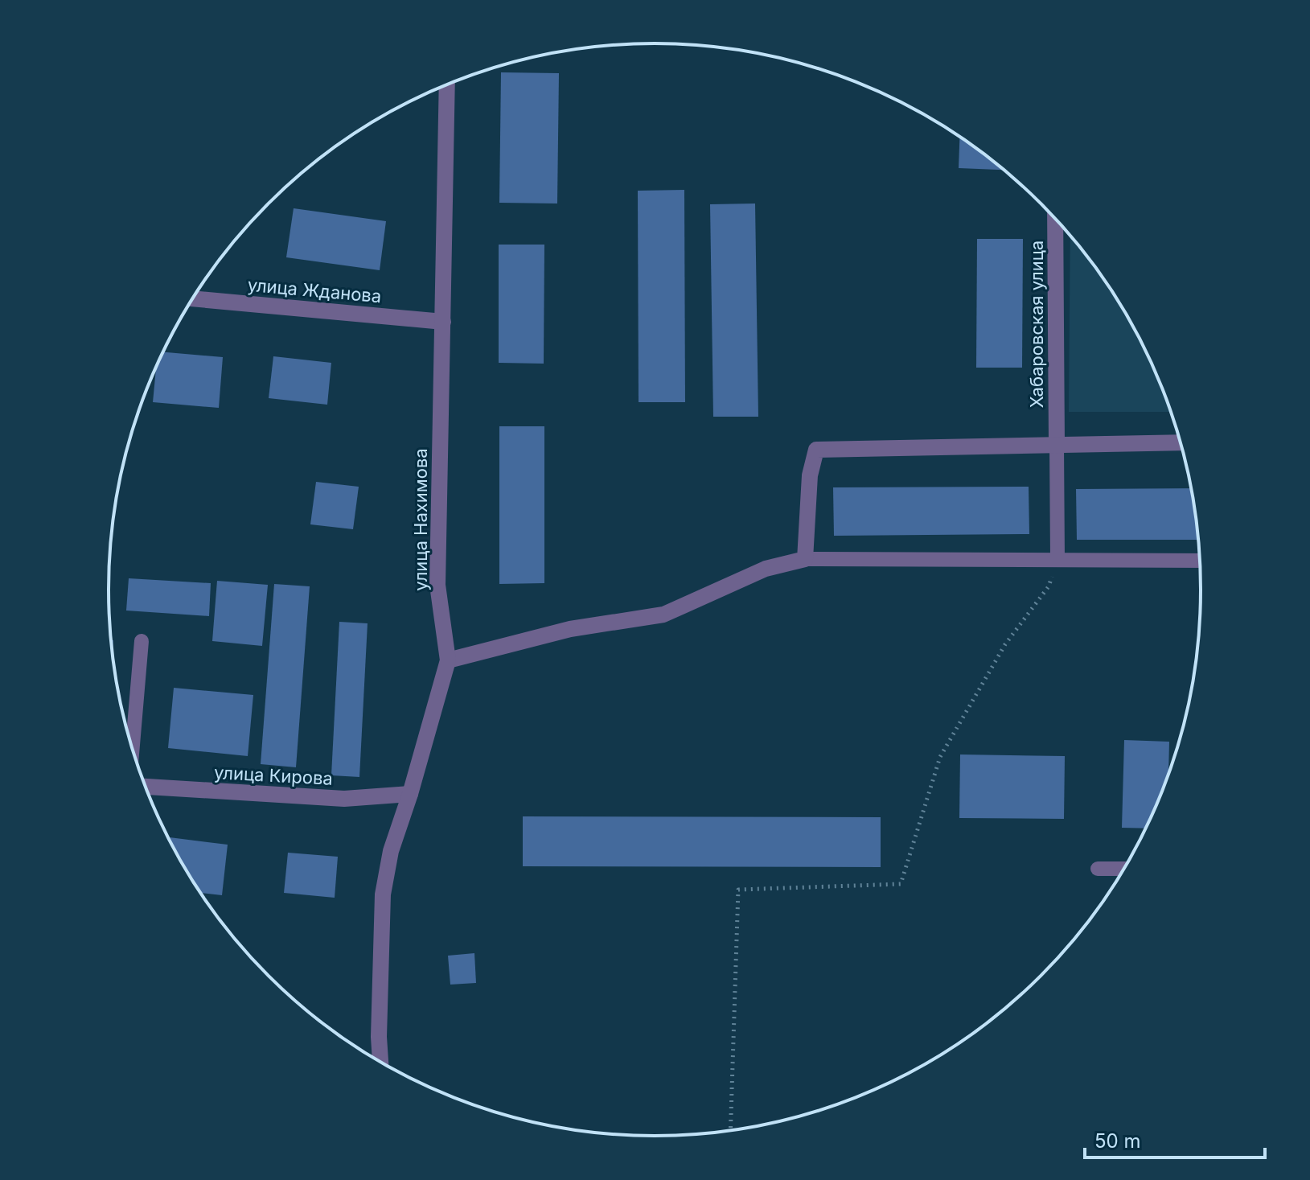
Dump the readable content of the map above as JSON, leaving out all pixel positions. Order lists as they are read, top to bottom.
{
  "streets": {
    "street": [
      "улица Жданова",
      "Хабаровская улица",
      "улица Нахимова",
      "улица Кирова"
    ]
  },
  "crossings": [
    ["улица Жданова", "улица Нахимова"],
    ["улица Нахимова", "улица Кирова"]
  ],
  "scale_bar": "50 m"
}
